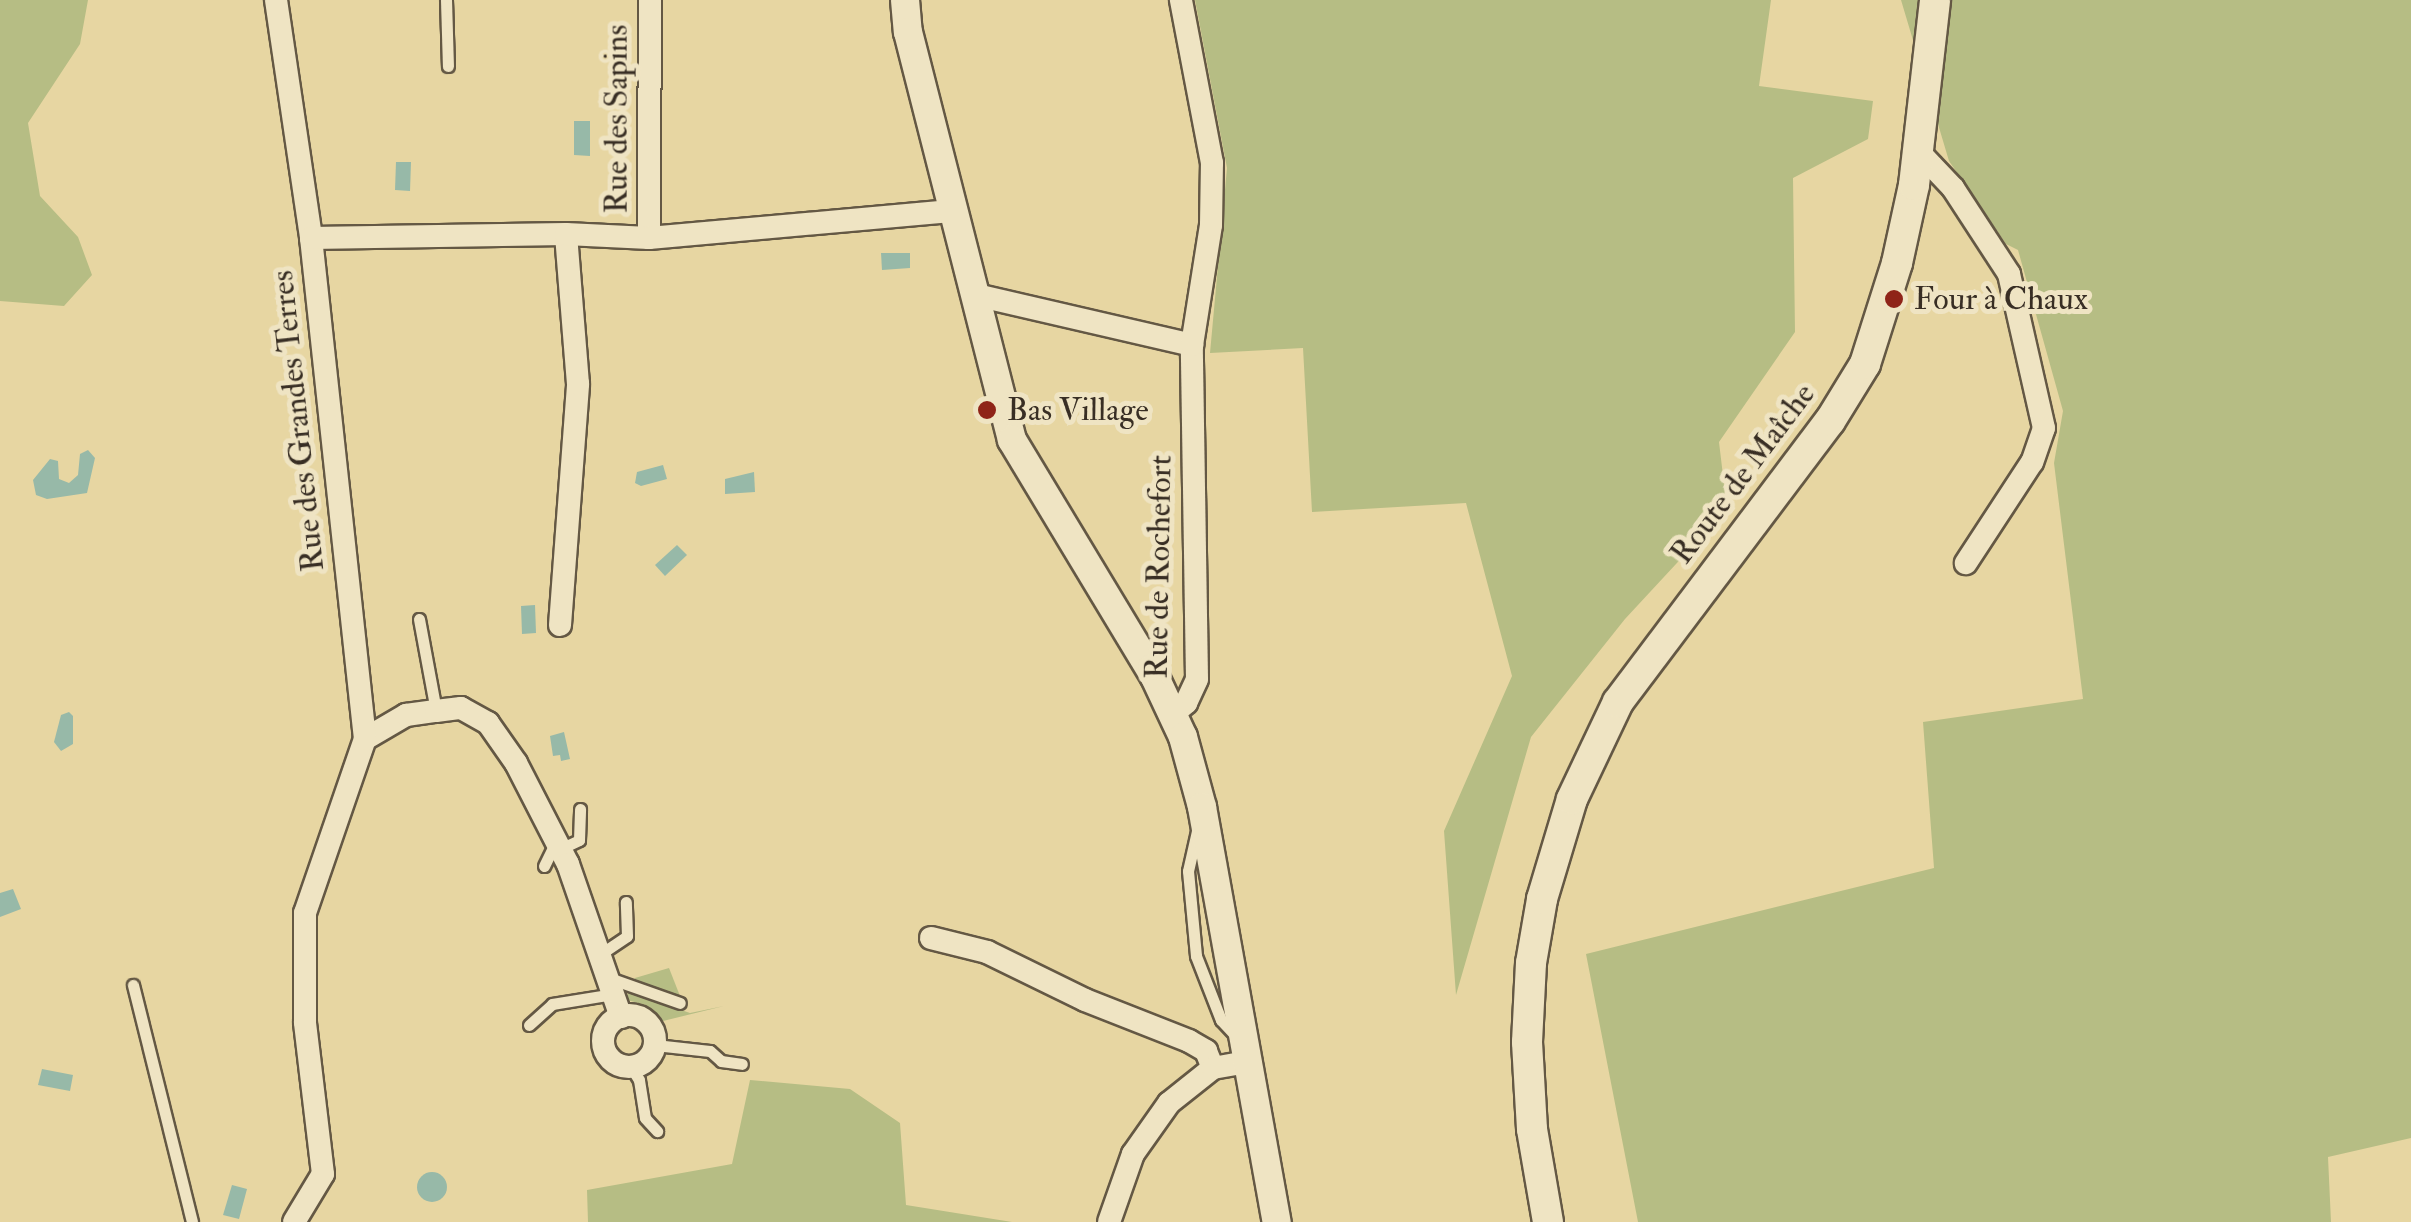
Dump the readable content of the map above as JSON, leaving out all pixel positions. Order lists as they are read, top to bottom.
{
  "streets": {
    "main road": ["Route de Maîche"],
    "street": ["Rue des Sapins", "Rue des Grandes Terres", "Rue de Rochefort"]
  },
  "crossings": [
    ["Rue des Sapins", "Rue des Grandes Terres"]
  ],
  "places": ["Four à Chaux", "Bas Village"]
}
